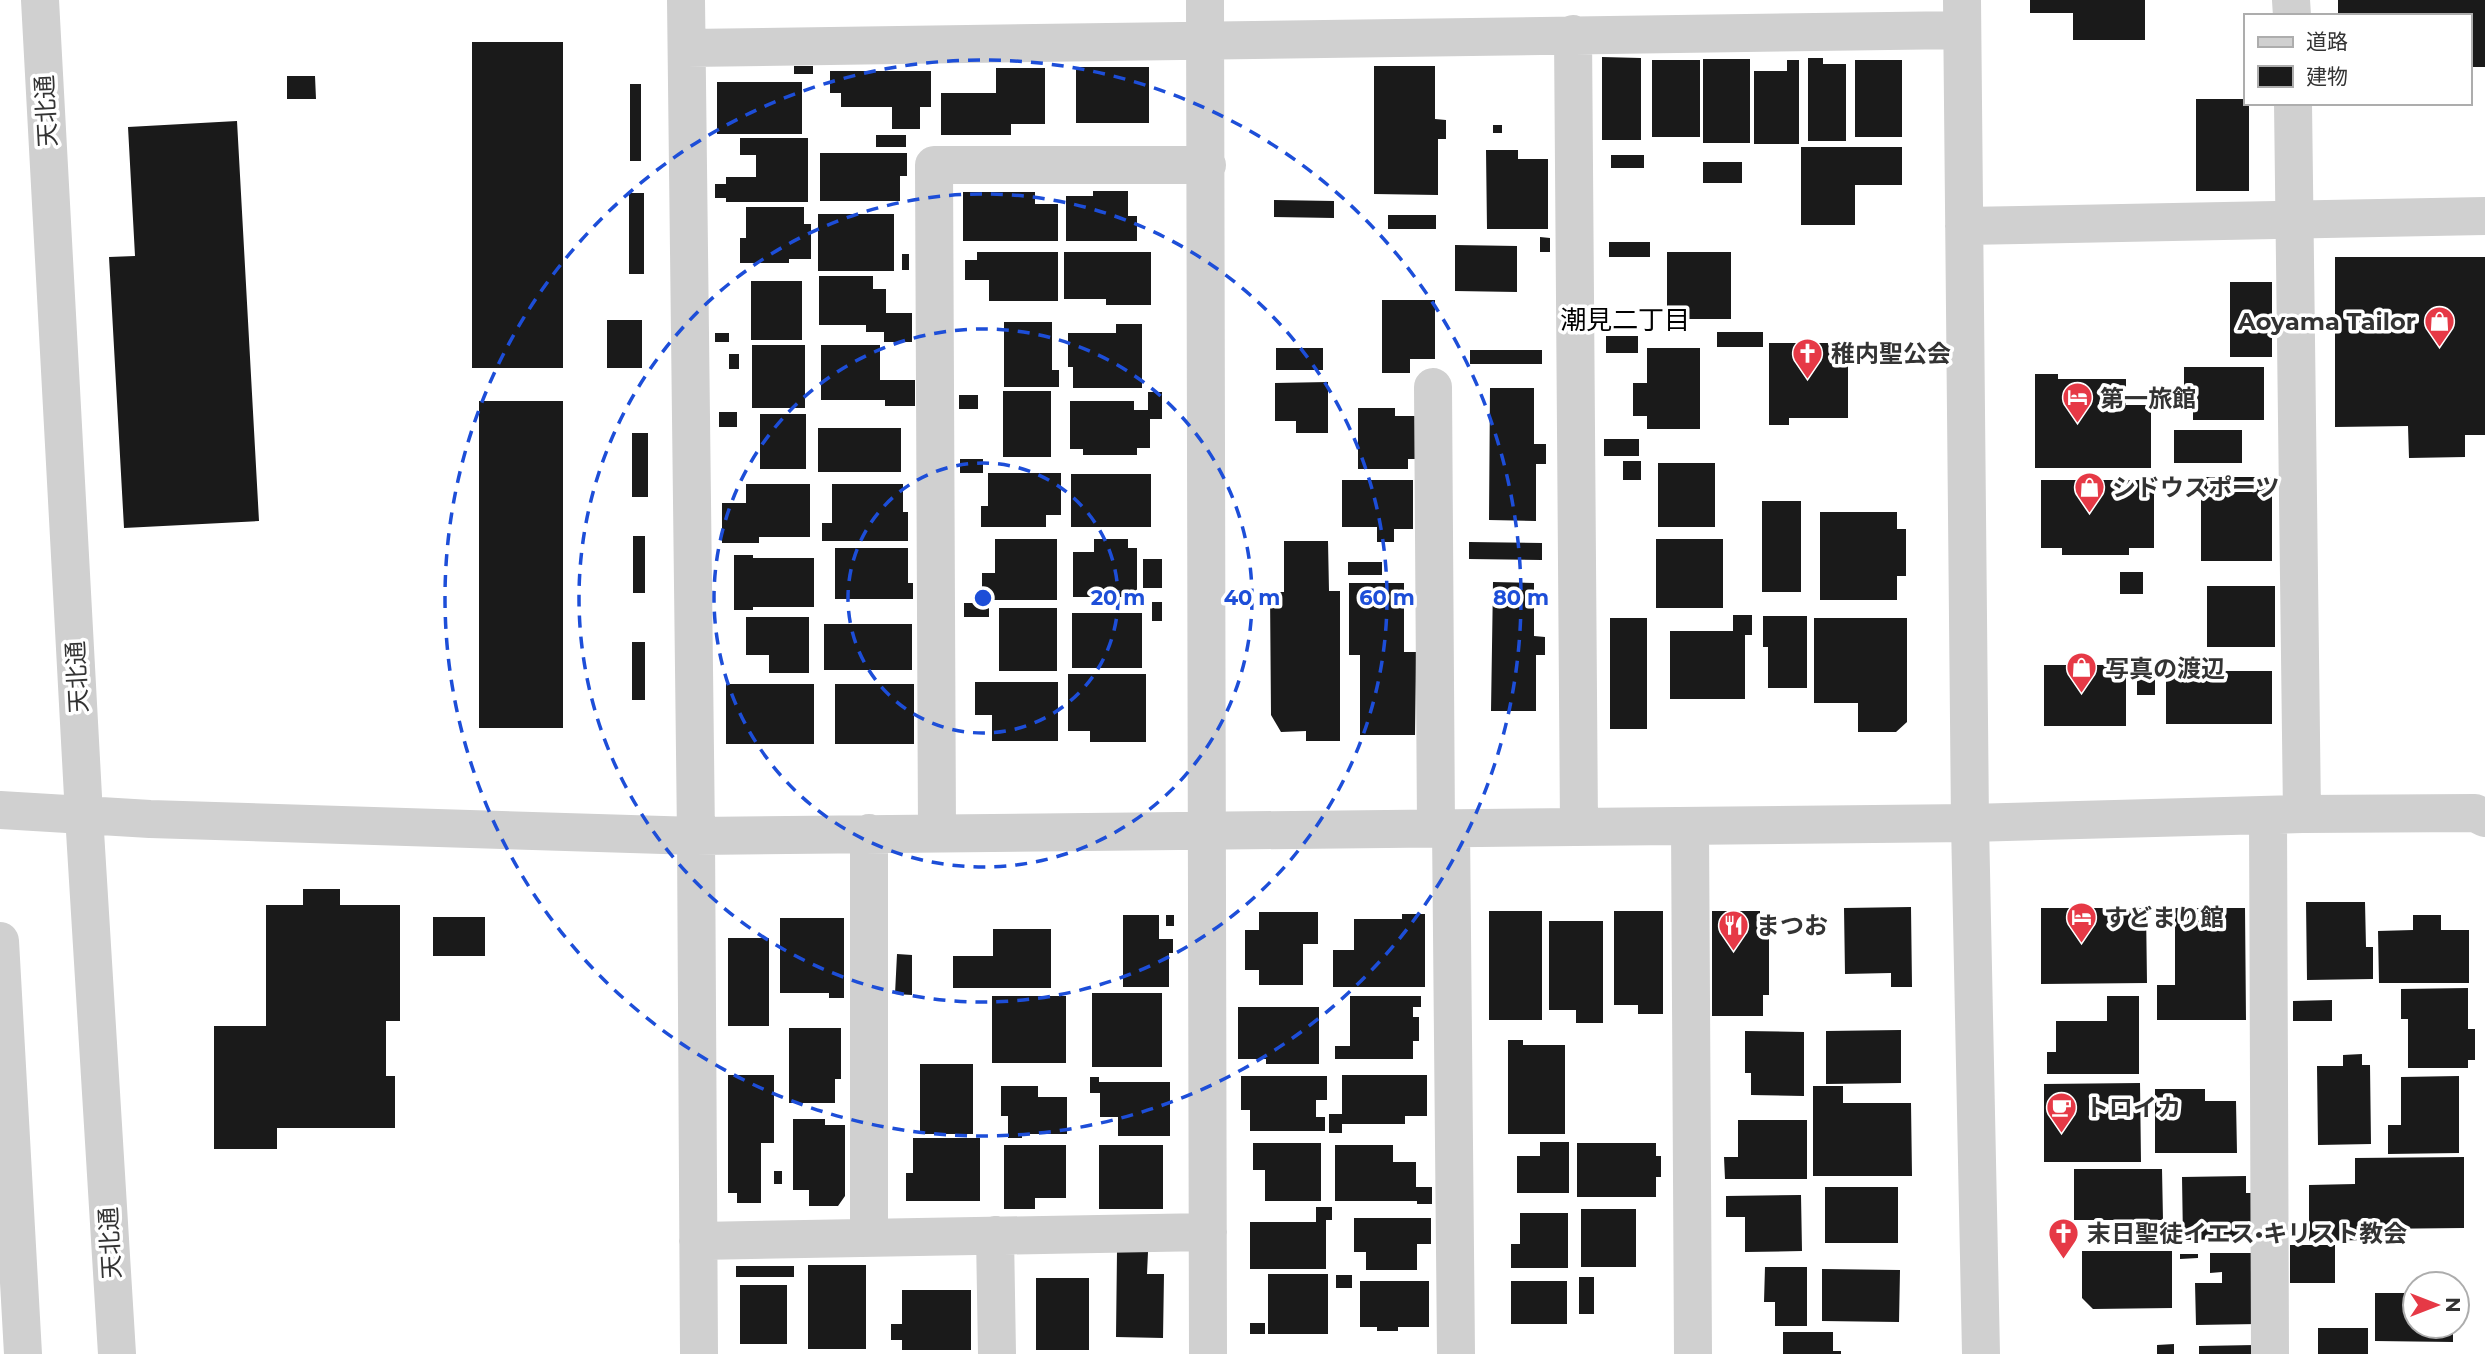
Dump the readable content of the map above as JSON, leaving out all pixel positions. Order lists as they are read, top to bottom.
{
  "streets": {
    "street": ["天北通"]
  },
  "districts": ["潮見二丁目"],
  "places": {
    "shop": ["Aoyama Tailor", "シドウスポーツ", "写真の渡辺"],
    "church": ["稚内聖公会", "末日聖徒イエス•キリスト教会"],
    "hotel": ["第一旅館", "すどまり館"],
    "restaurant": ["まつお"],
    "cafe": ["トロイカ"]
  },
  "legend": ["道路", "建物"],
  "north": "right",
  "rings": [
    "20 m",
    "40 m",
    "60 m",
    "80 m"
  ]
}
